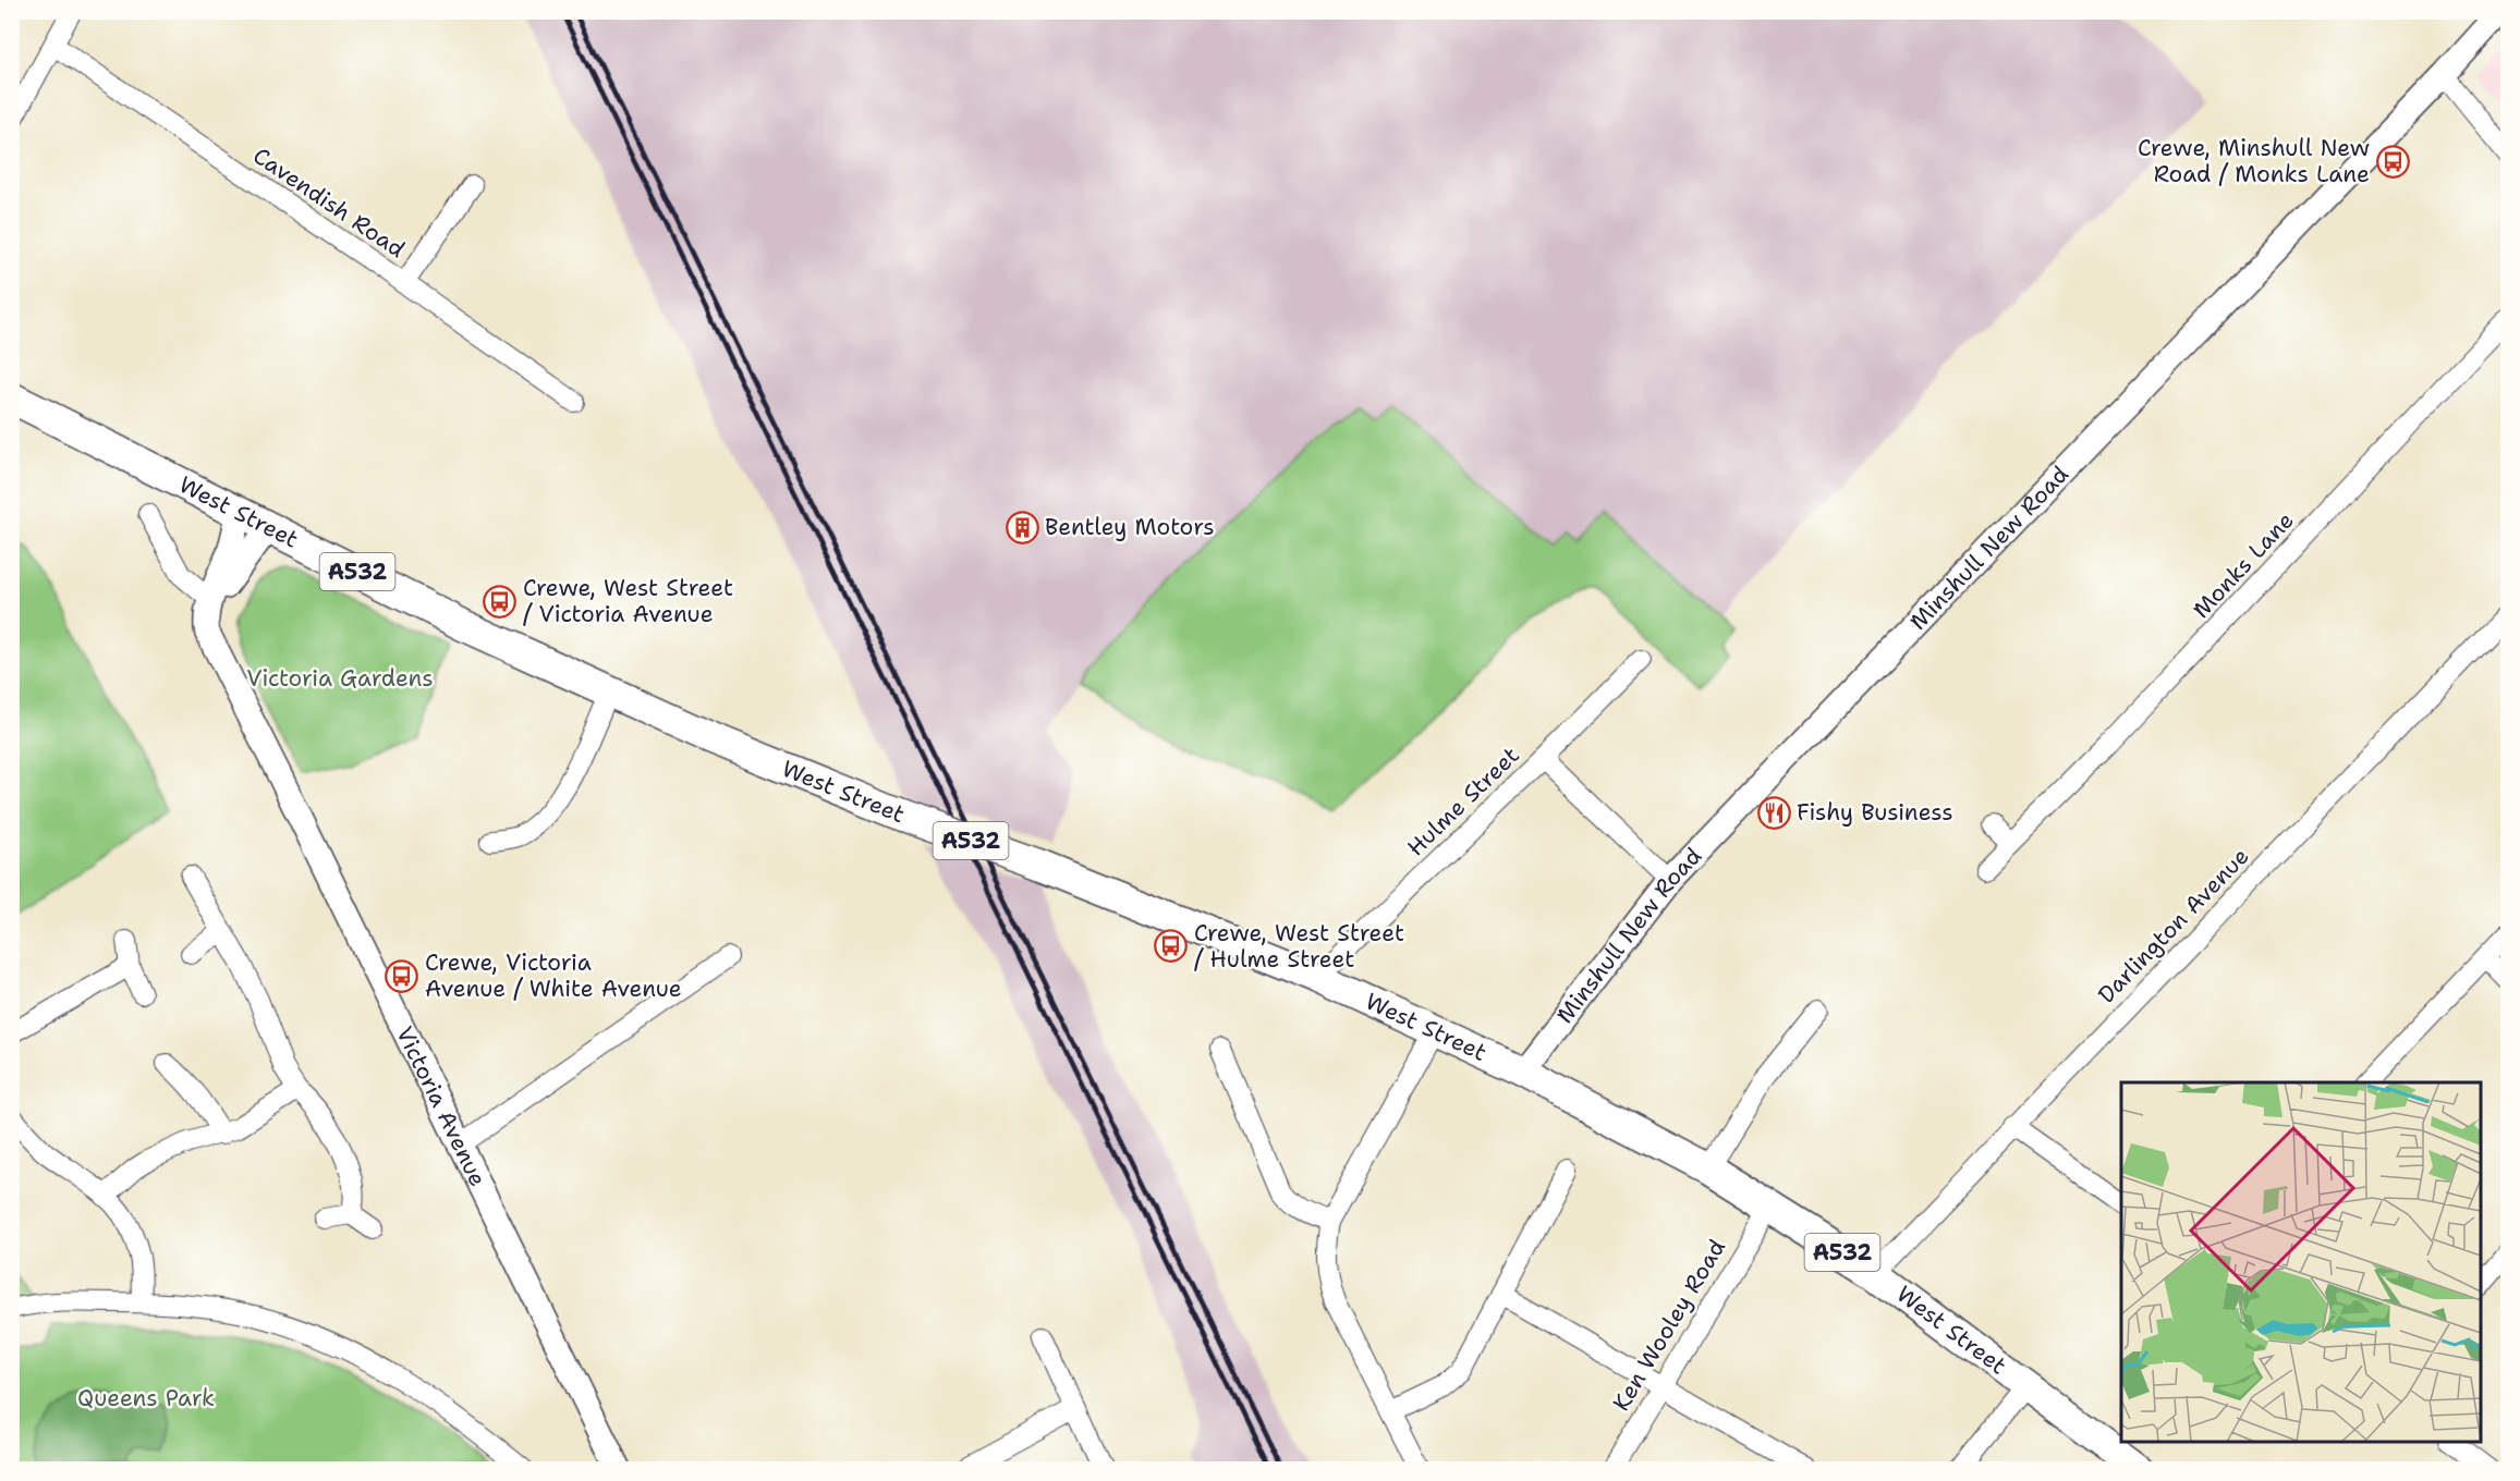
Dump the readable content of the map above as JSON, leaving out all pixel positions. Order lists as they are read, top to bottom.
{
  "streets": {
    "main road": ["West Street", "A532"],
    "street": [
      "Cavendish Road",
      "Minshull New Road",
      "Monks Lane",
      "Hulme Street",
      "Darlington Avenue",
      "Victoria Avenue",
      "Ken Wooley Road"
    ]
  },
  "crossings": [
    ["West Street", "Minshull New Road"],
    ["West Street", "Hulme Street"],
    ["West Street", "Darlington Avenue"],
    ["West Street", "Victoria Avenue"],
    ["West Street", "Ken Wooley Road"]
  ],
  "parks": ["Victoria Gardens", "Queens Park"],
  "places": {
    "bus stop": [
      "Crewe, Minshull New Road / Monks Lane",
      "Crewe, West Street / Victoria Avenue",
      "Crewe, West Street / Hulme Street",
      "Crewe, Victoria Avenue / White Avenue"
    ],
    "building": ["Bentley Motors"],
    "restaurant": ["Fishy Business"]
  }
}
